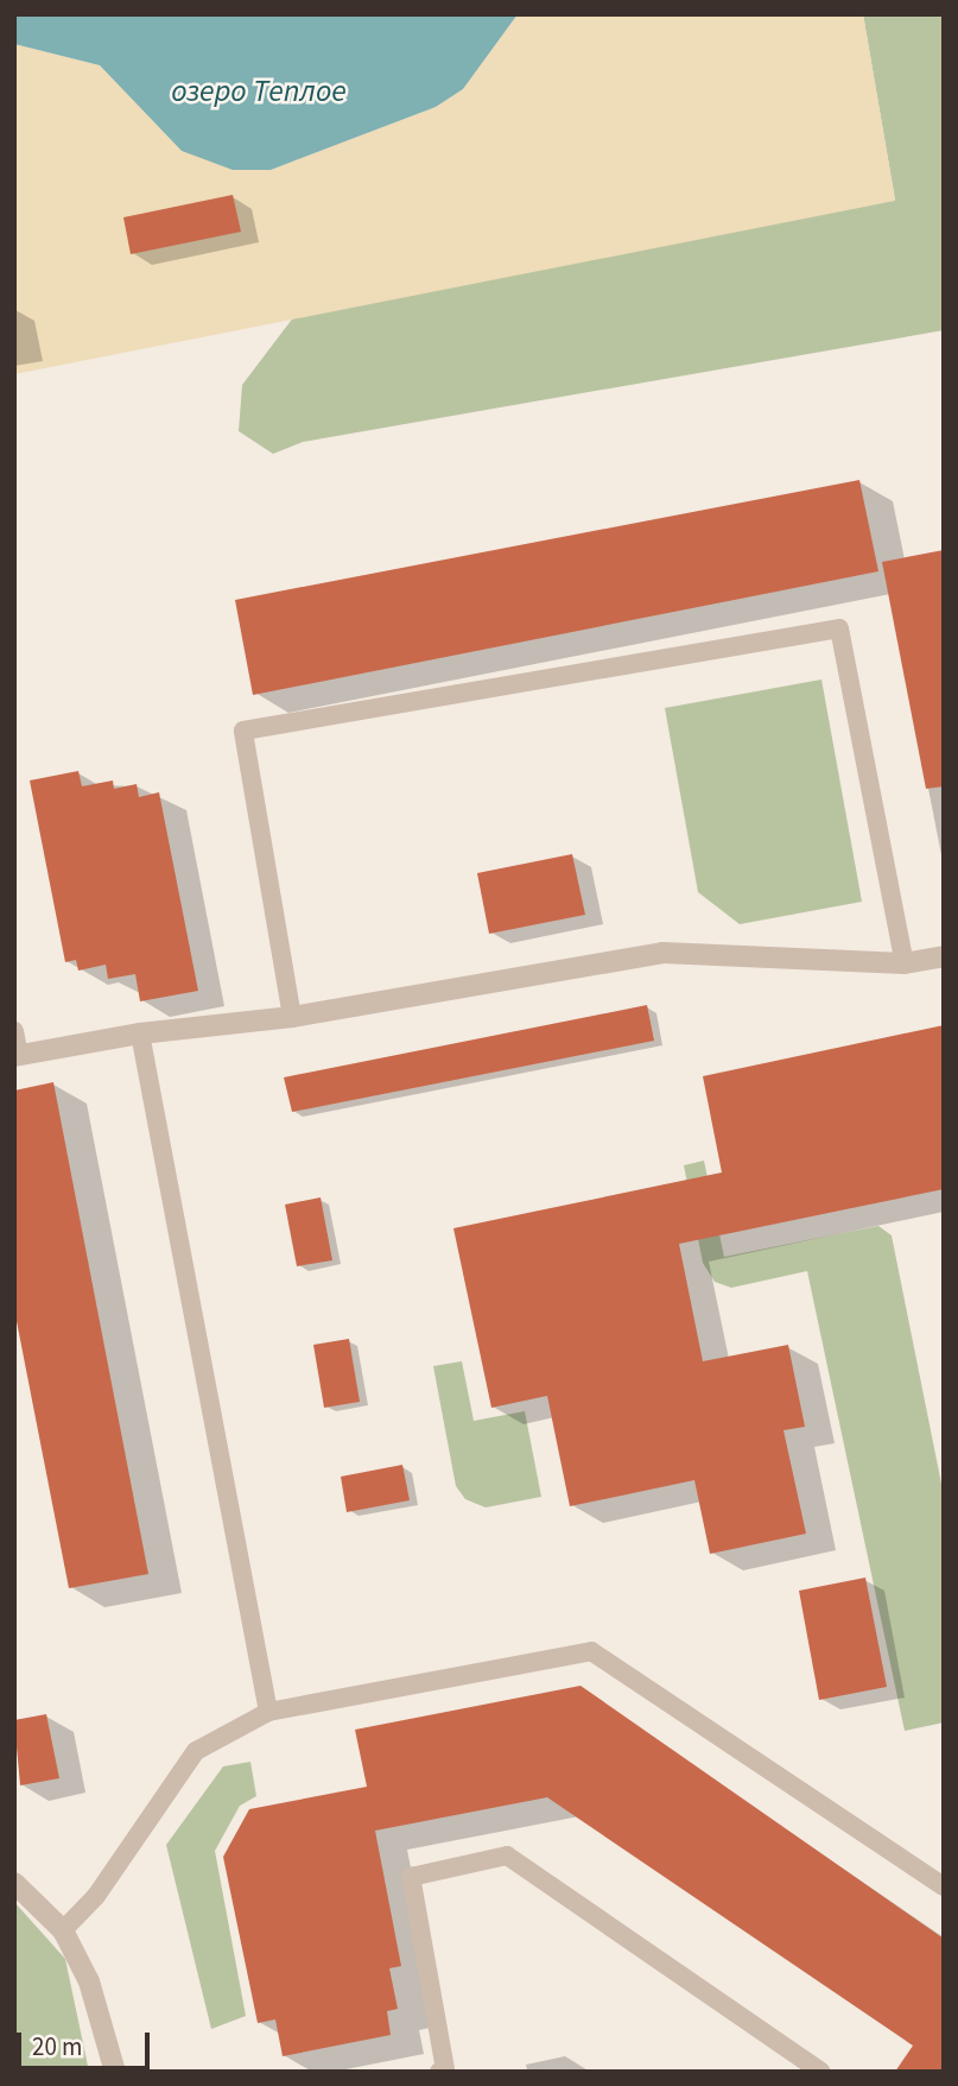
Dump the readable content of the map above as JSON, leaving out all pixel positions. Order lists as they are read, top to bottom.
{
  "water": ["озеро Теплое"],
  "scale_bar": "20 m"
}
